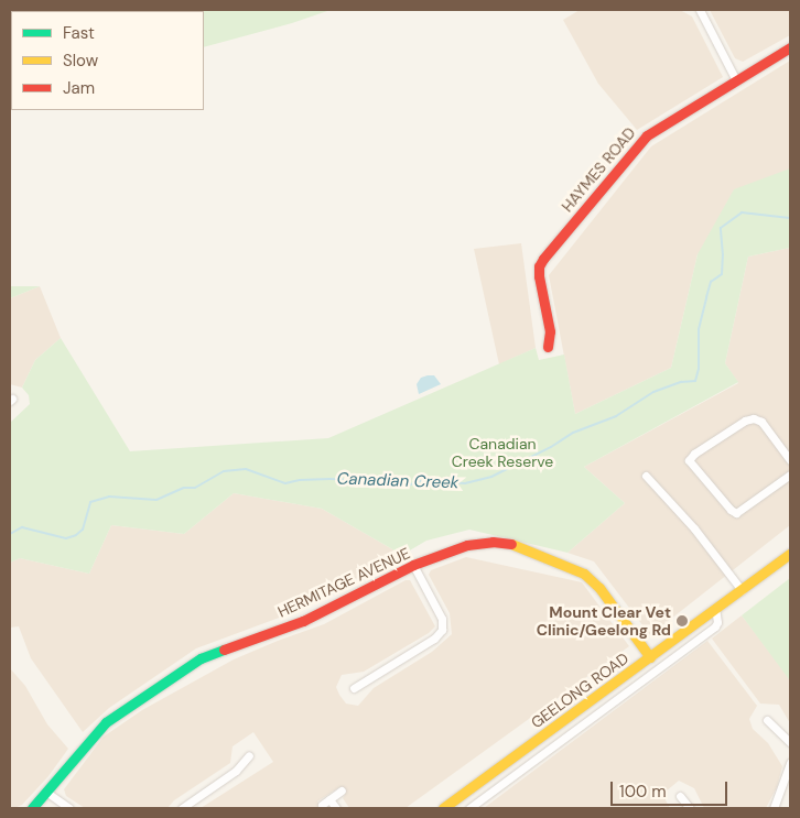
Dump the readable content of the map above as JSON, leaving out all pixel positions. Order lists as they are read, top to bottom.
{
  "streets": {
    "street": ["HAYMES ROAD", "HERMITAGE AVENUE", "GEELONG ROAD"]
  },
  "crossings": [
    ["HERMITAGE AVENUE", "GEELONG ROAD"]
  ],
  "water": ["Canadian Creek"],
  "parks": ["Canadian Creek Reserve"],
  "places": ["Mount Clear Vet Clinic/Geelong Rd"],
  "legend": ["Fast", "Slow", "Jam"],
  "scale_bar": "100 m"
}
